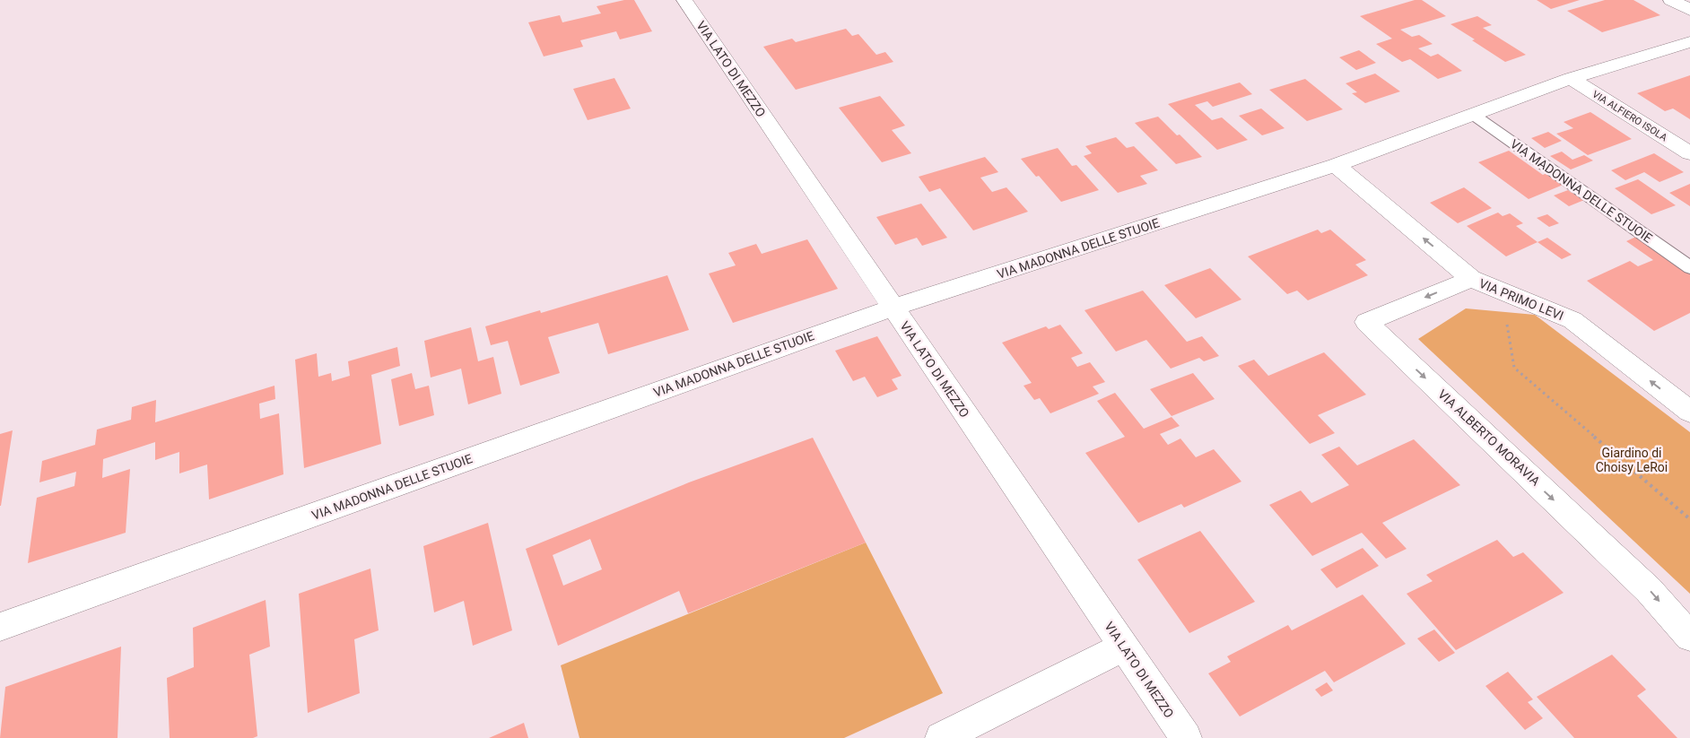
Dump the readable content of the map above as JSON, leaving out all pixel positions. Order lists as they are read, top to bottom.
{
  "streets": {
    "street": [
      "VIA LATO DI MEZZO",
      "VIA ALFIERO ISOLA",
      "VIA MADONNA DELLE STUOIE",
      "VIA PRIMO LEVI",
      "VIA ALBERTO MORAVIA"
    ]
  },
  "crossings": [
    ["VIA LATO DI MEZZO", "VIA MADONNA DELLE STUOIE"],
    ["VIA ALFIERO ISOLA", "VIA MADONNA DELLE STUOIE"],
    ["VIA MADONNA DELLE STUOIE", "VIA PRIMO LEVI"],
    ["VIA PRIMO LEVI", "VIA ALBERTO MORAVIA"]
  ],
  "one_way": ["VIA PRIMO LEVI"],
  "parks": ["Giardino di Choisy LeRoi"]
}
